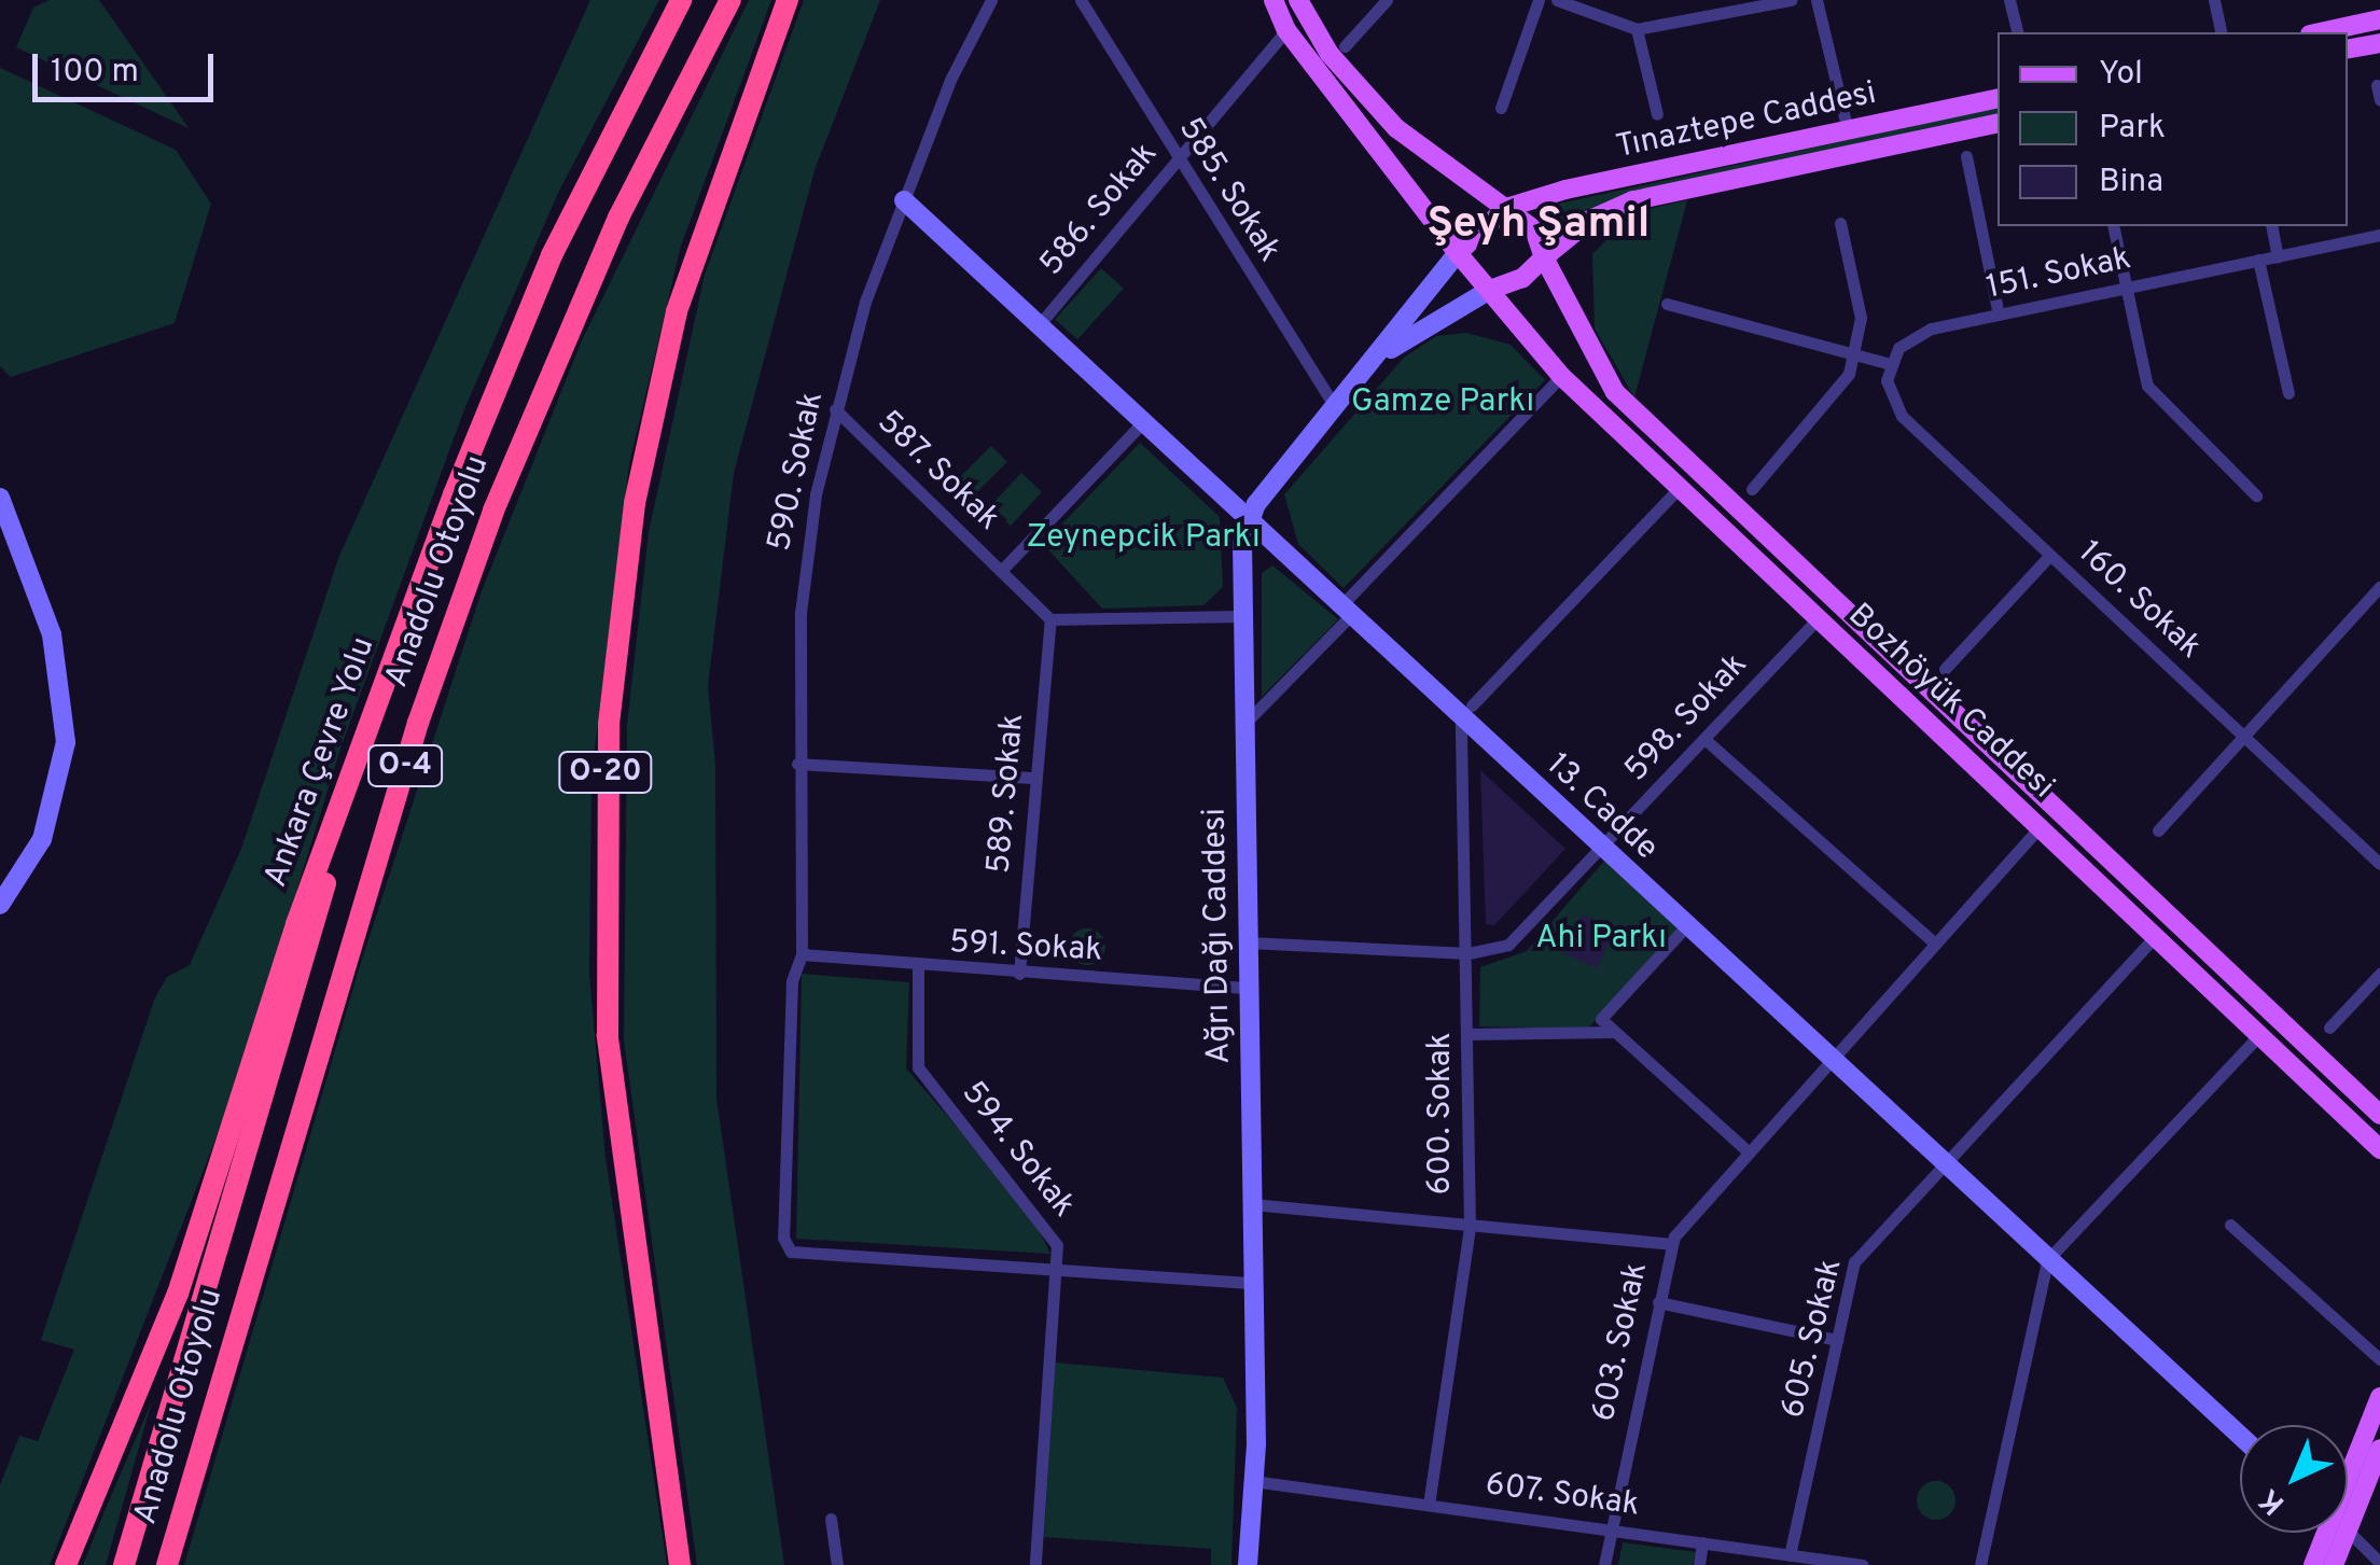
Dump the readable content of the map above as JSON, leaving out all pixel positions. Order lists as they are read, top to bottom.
{
  "streets": {
    "highway": [
      "Anadolu Otoyolu",
      "Ankara Çevre Yolu",
      "O-4",
      "O-20"
    ],
    "main road": ["Tınaztepe Caddesi", "Bozhöyük Caddesi"],
    "street": [
      "585. Sokak",
      "586. Sokak",
      "151. Sokak",
      "590. Sokak",
      "587. Sokak",
      "160. Sokak",
      "598. Sokak",
      "589. Sokak",
      "13. Cadde",
      "Ağrı Dağı Caddesi",
      "591. Sokak",
      "600. Sokak",
      "594. Sokak",
      "605. Sokak",
      "603. Sokak",
      "607. Sokak"
    ]
  },
  "crossings": [
    ["Tınaztepe Caddesi", "Bozhöyük Caddesi"],
    ["585. Sokak", "586. Sokak"],
    ["586. Sokak", "13. Cadde"],
    ["151. Sokak", "160. Sokak"],
    ["590. Sokak", "587. Sokak"],
    ["590. Sokak", "13. Cadde"],
    ["590. Sokak", "591. Sokak"],
    ["590. Sokak", "594. Sokak"],
    ["587. Sokak", "589. Sokak"],
    ["Anadolu Otoyolu", "Ankara Çevre Yolu"],
    ["Bozhöyük Caddesi", "598. Sokak"],
    ["Bozhöyük Caddesi", "605. Sokak"],
    ["Bozhöyük Caddesi", "603. Sokak"],
    ["598. Sokak", "13. Cadde"],
    ["598. Sokak", "Ağrı Dağı Caddesi"],
    ["598. Sokak", "600. Sokak"],
    ["589. Sokak", "591. Sokak"],
    ["13. Cadde", "Ağrı Dağı Caddesi"],
    ["13. Cadde", "600. Sokak"],
    ["13. Cadde", "605. Sokak"],
    ["13. Cadde", "603. Sokak"],
    ["Ağrı Dağı Caddesi", "591. Sokak"],
    ["Ağrı Dağı Caddesi", "607. Sokak"],
    ["591. Sokak", "594. Sokak"],
    ["600. Sokak", "607. Sokak"],
    ["605. Sokak", "607. Sokak"],
    ["603. Sokak", "607. Sokak"]
  ],
  "districts": ["Şeyh Şamil"],
  "parks": ["Gamze Parkı", "Zeynepcik Parkı", "Ahi Parkı"],
  "legend": ["Yol", "Park", "Bina"],
  "scale_bar": "100 m",
  "north": "bottom left"
}
